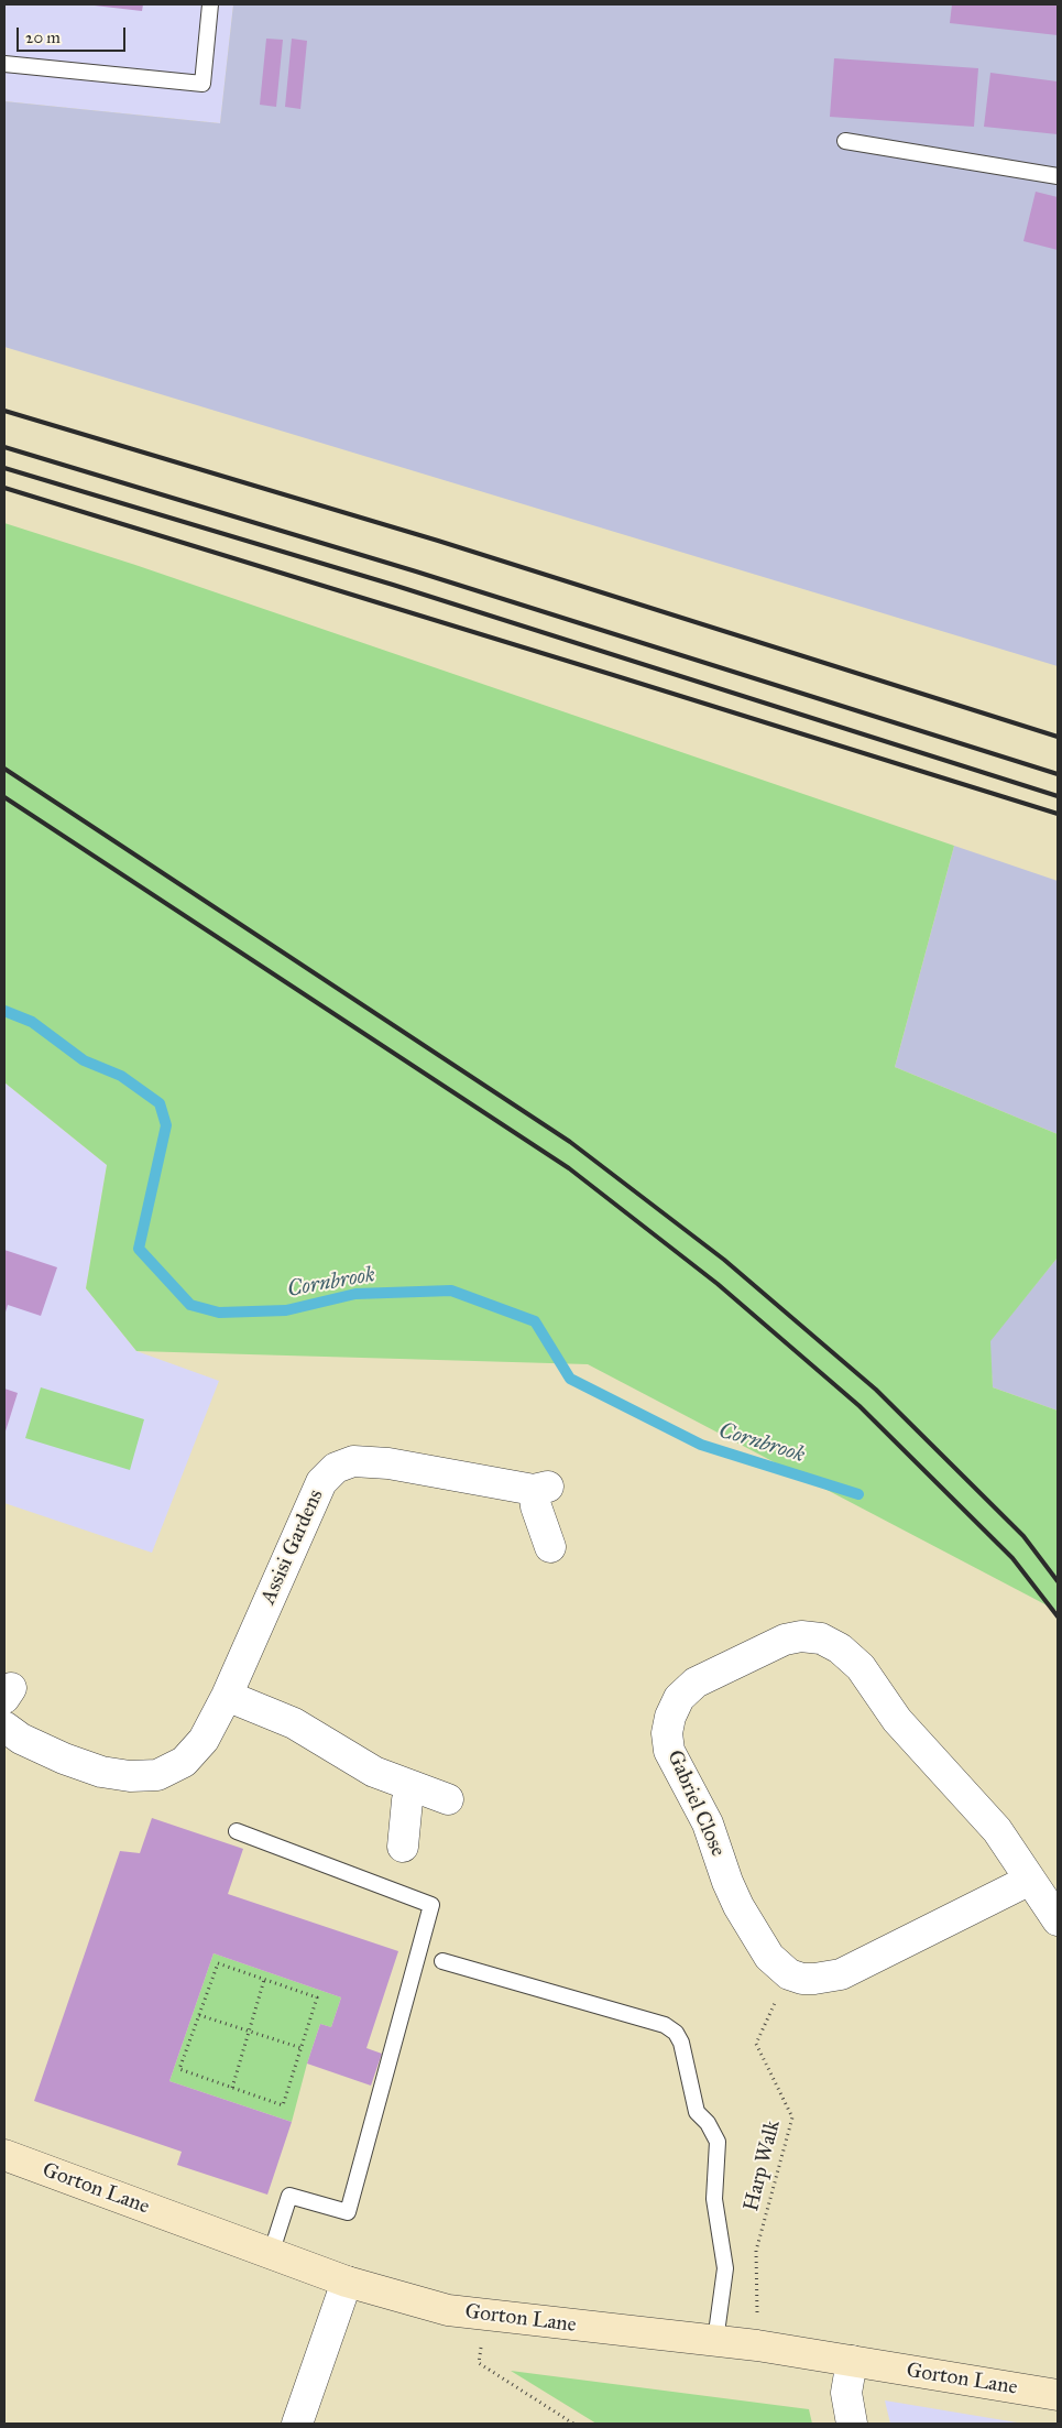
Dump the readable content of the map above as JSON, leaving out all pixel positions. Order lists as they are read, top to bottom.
{
  "streets": {
    "street": ["Assisi Gardens", "Gabriel Close", "Gorton Lane"],
    "path": ["Harp Walk"]
  },
  "crossings": [
    ["Gabriel Close", "Harp Walk"],
    ["Harp Walk", "Gorton Lane"]
  ],
  "water": ["Cornbrook"],
  "scale_bar": "20 m"
}
